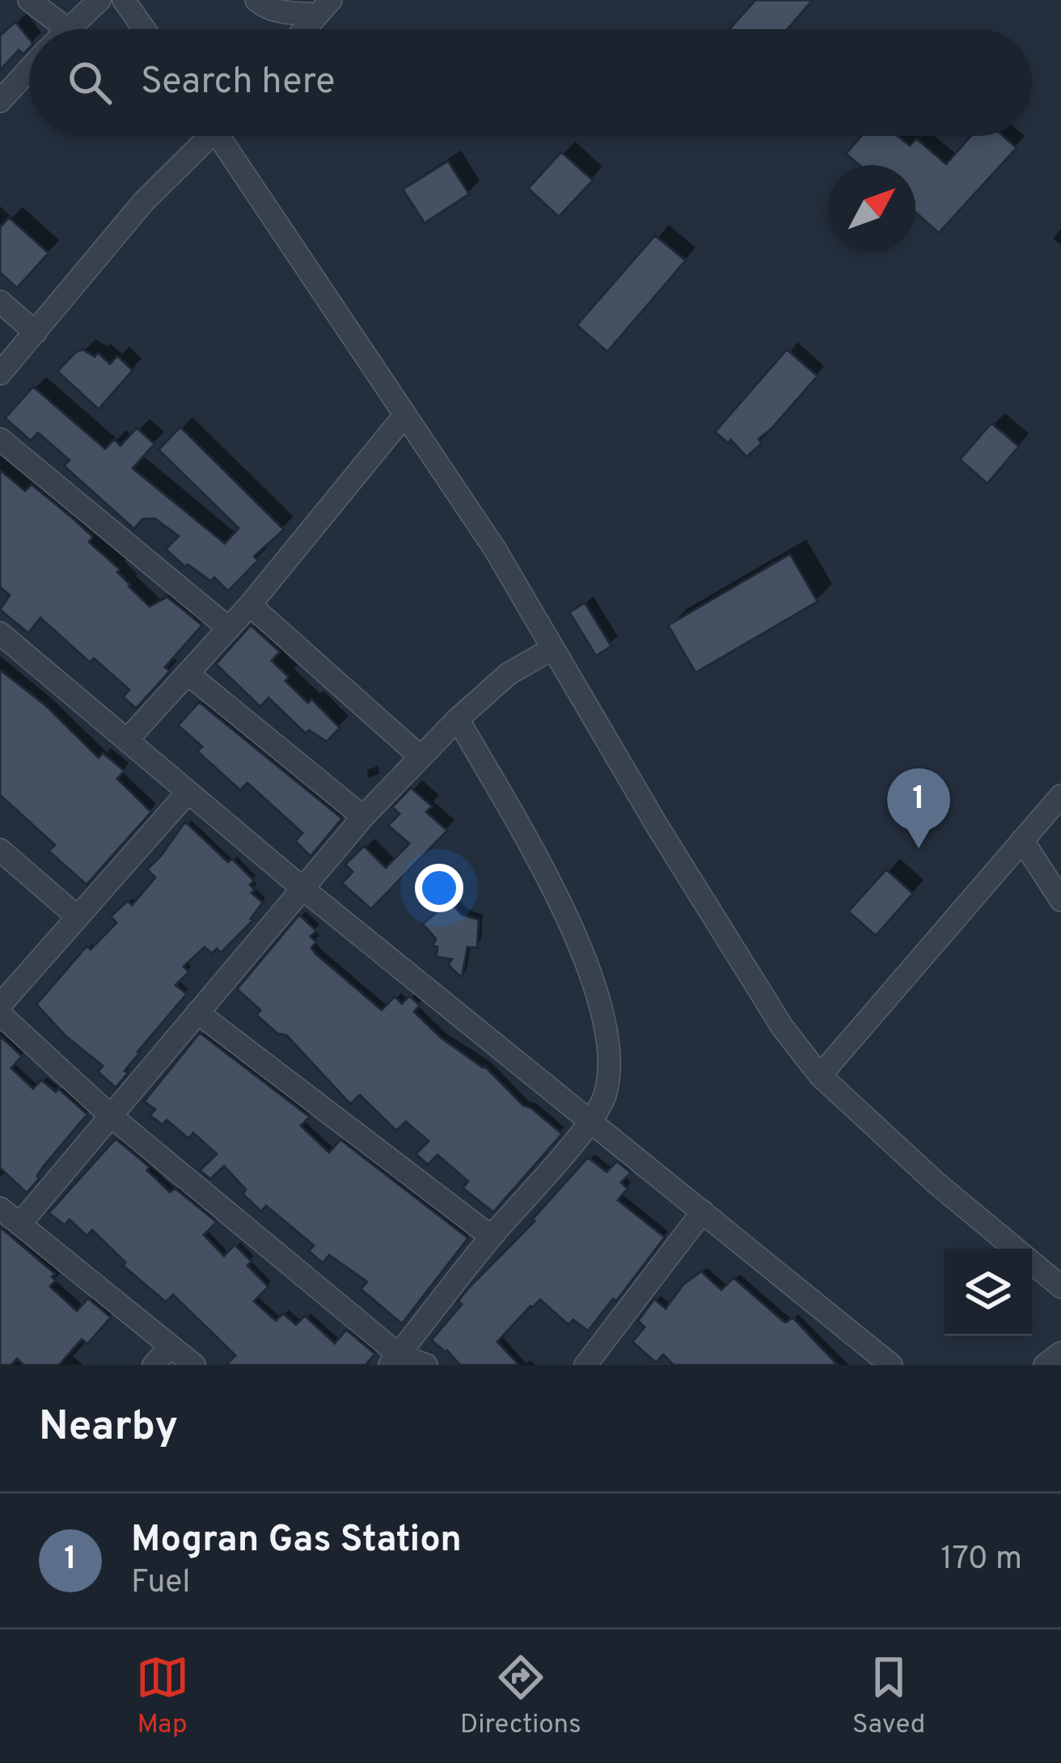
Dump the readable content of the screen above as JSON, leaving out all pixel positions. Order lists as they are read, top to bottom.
{
  "north": "top right",
  "page": {
    "search": "Search here",
    "pins": "1",
    "heading": "Nearby",
    "list": [
      {
        "mark": "1",
        "name": "Mogran Gas Station",
        "note": "Fuel",
        "value": "170 m"
      }
    ],
    "nav": ["Map", "Directions", "Saved"]
  }
}
